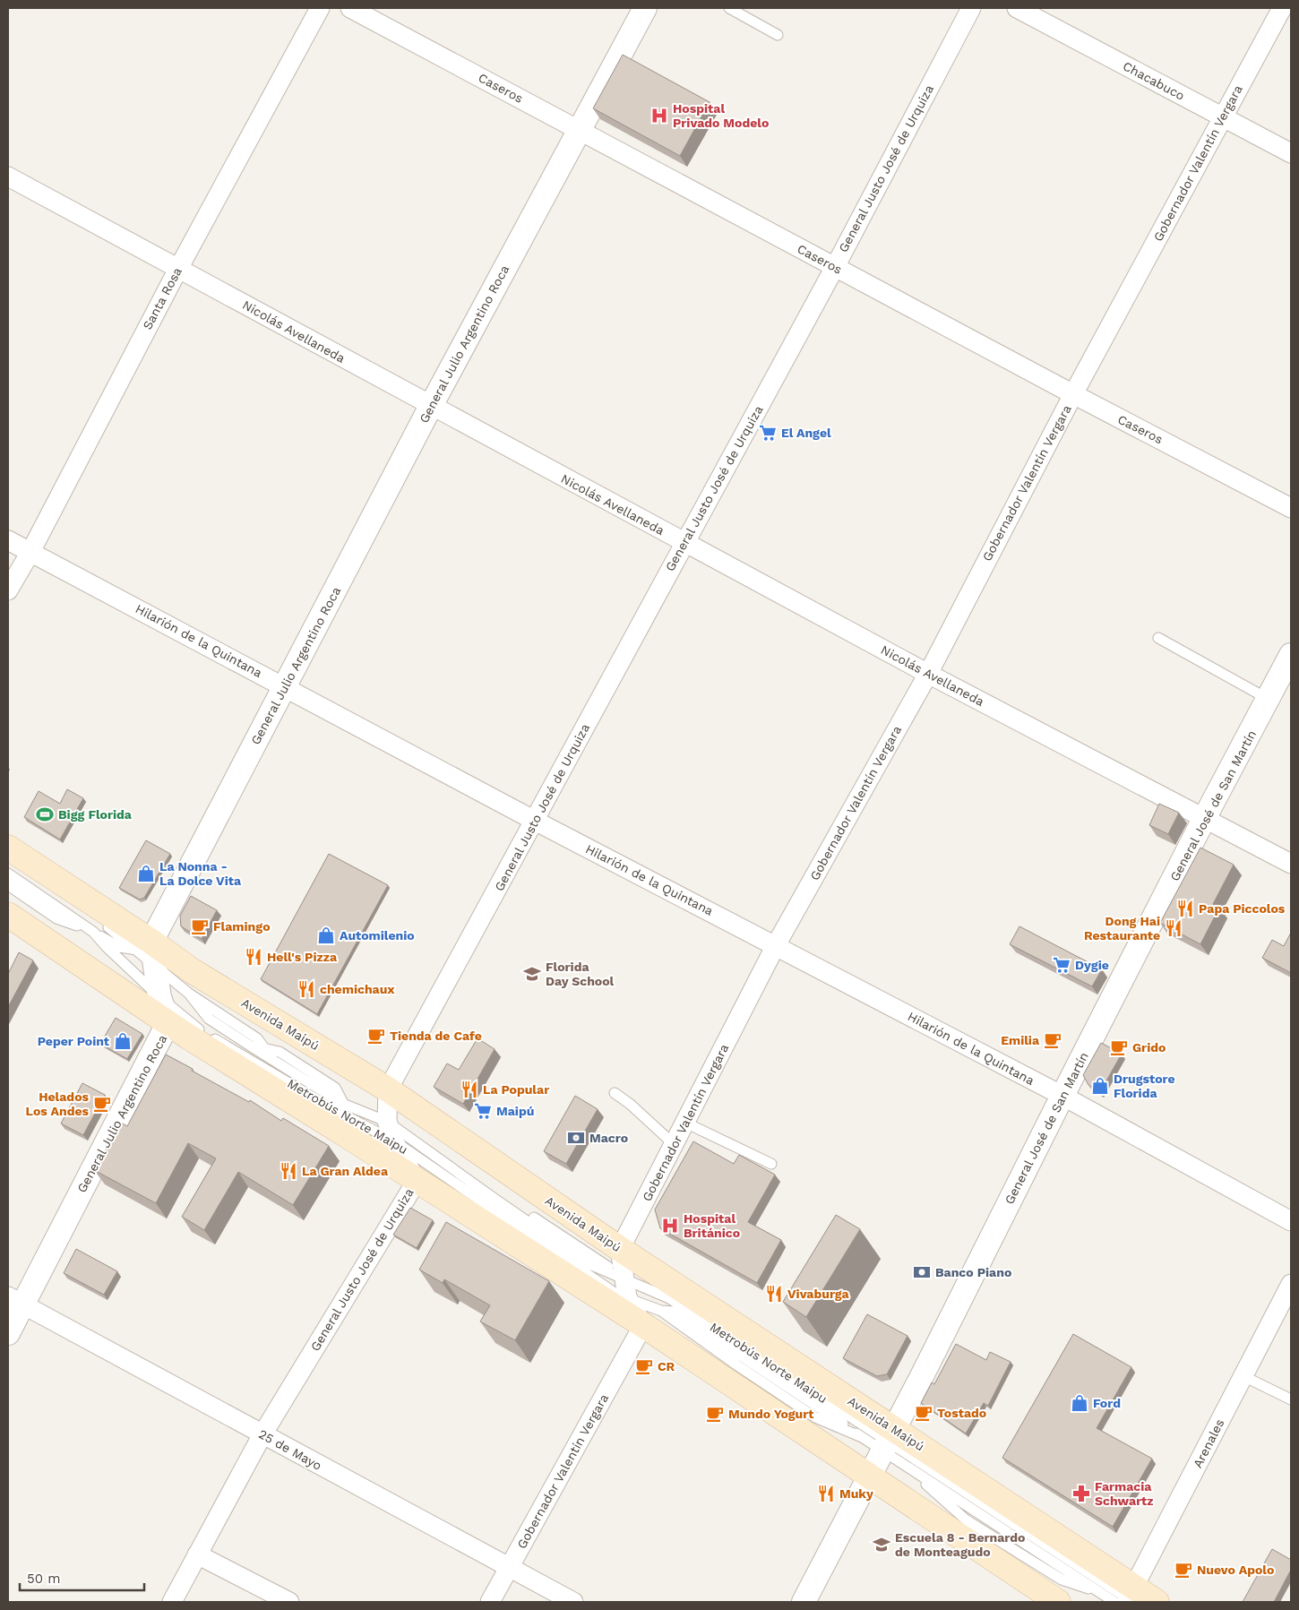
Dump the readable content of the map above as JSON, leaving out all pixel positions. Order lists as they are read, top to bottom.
{
  "streets": {
    "main road": ["Avenida Maipú"],
    "street": [
      "Chacabuco",
      "Caseros",
      "Gobernador Valentín Vergara",
      "General Justo José de Urquiza",
      "Santa Rosa",
      "Nicolás Avellaneda",
      "General Julio Argentino Roca",
      "Hilarión de la Quintana",
      "General José de San Martín",
      "Arenales",
      "25 de Mayo"
    ],
    "lane": ["Metrobús Norte Maipu"]
  },
  "crossings": [
    ["Chacabuco", "Gobernador Valentín Vergara"],
    ["Caseros", "Gobernador Valentín Vergara"],
    ["Caseros", "General Justo José de Urquiza"],
    ["Caseros", "General Julio Argentino Roca"],
    ["Gobernador Valentín Vergara", "Nicolás Avellaneda"],
    ["Gobernador Valentín Vergara", "Hilarión de la Quintana"],
    ["Gobernador Valentín Vergara", "Avenida Maipú"],
    ["Gobernador Valentín Vergara", "Metrobús Norte Maipu"],
    ["Gobernador Valentín Vergara", "25 de Mayo"],
    ["General Justo José de Urquiza", "Nicolás Avellaneda"],
    ["General Justo José de Urquiza", "Hilarión de la Quintana"],
    ["General Justo José de Urquiza", "Avenida Maipú"],
    ["General Justo José de Urquiza", "Metrobús Norte Maipu"],
    ["General Justo José de Urquiza", "25 de Mayo"],
    ["Santa Rosa", "Nicolás Avellaneda"],
    ["Santa Rosa", "Hilarión de la Quintana"],
    ["Nicolás Avellaneda", "General Julio Argentino Roca"],
    ["Nicolás Avellaneda", "General José de San Martín"],
    ["General Julio Argentino Roca", "Hilarión de la Quintana"],
    ["General Julio Argentino Roca", "Avenida Maipú"],
    ["General Julio Argentino Roca", "Metrobús Norte Maipu"],
    ["General Julio Argentino Roca", "25 de Mayo"],
    ["Hilarión de la Quintana", "General José de San Martín"],
    ["General José de San Martín", "Avenida Maipú"],
    ["General José de San Martín", "Metrobús Norte Maipu"],
    ["Avenida Maipú", "Metrobús Norte Maipu"],
    ["Avenida Maipú", "Arenales"],
    ["Metrobús Norte Maipu", "Arenales"]
  ],
  "places": {
    "hospital": ["Hospital Privado Modelo", "Hospital Británico"],
    "supermarket": ["El Angel", "Dygie", "Maipú"],
    "sports": ["Bigg Florida"],
    "shop": [
      "La Nonna - La Dolce Vita",
      "Automilenio",
      "Peper Point",
      "Drugstore Florida",
      "Ford"
    ],
    "restaurant": [
      "Papa Piccolos",
      "Dong Hai Restaurante",
      "Hell's Pizza",
      "chemichaux",
      "La Popular",
      "La Gran Aldea",
      "Vivaburga",
      "Muky"
    ],
    "cafe": [
      "Flamingo",
      "Tienda de Cafe",
      "Emilia",
      "Grido",
      "Helados Los Andes",
      "CR",
      "Tostado",
      "Mundo Yogurt",
      "Nuevo Apolo"
    ],
    "school or university": ["Florida Day School", "Escuela 8 - Bernardo de Monteagudo"],
    "bank": ["Macro", "Banco Piano"],
    "pharmacy": ["Farmacia Schwartz"]
  },
  "scale_bar": "50 m"
}
